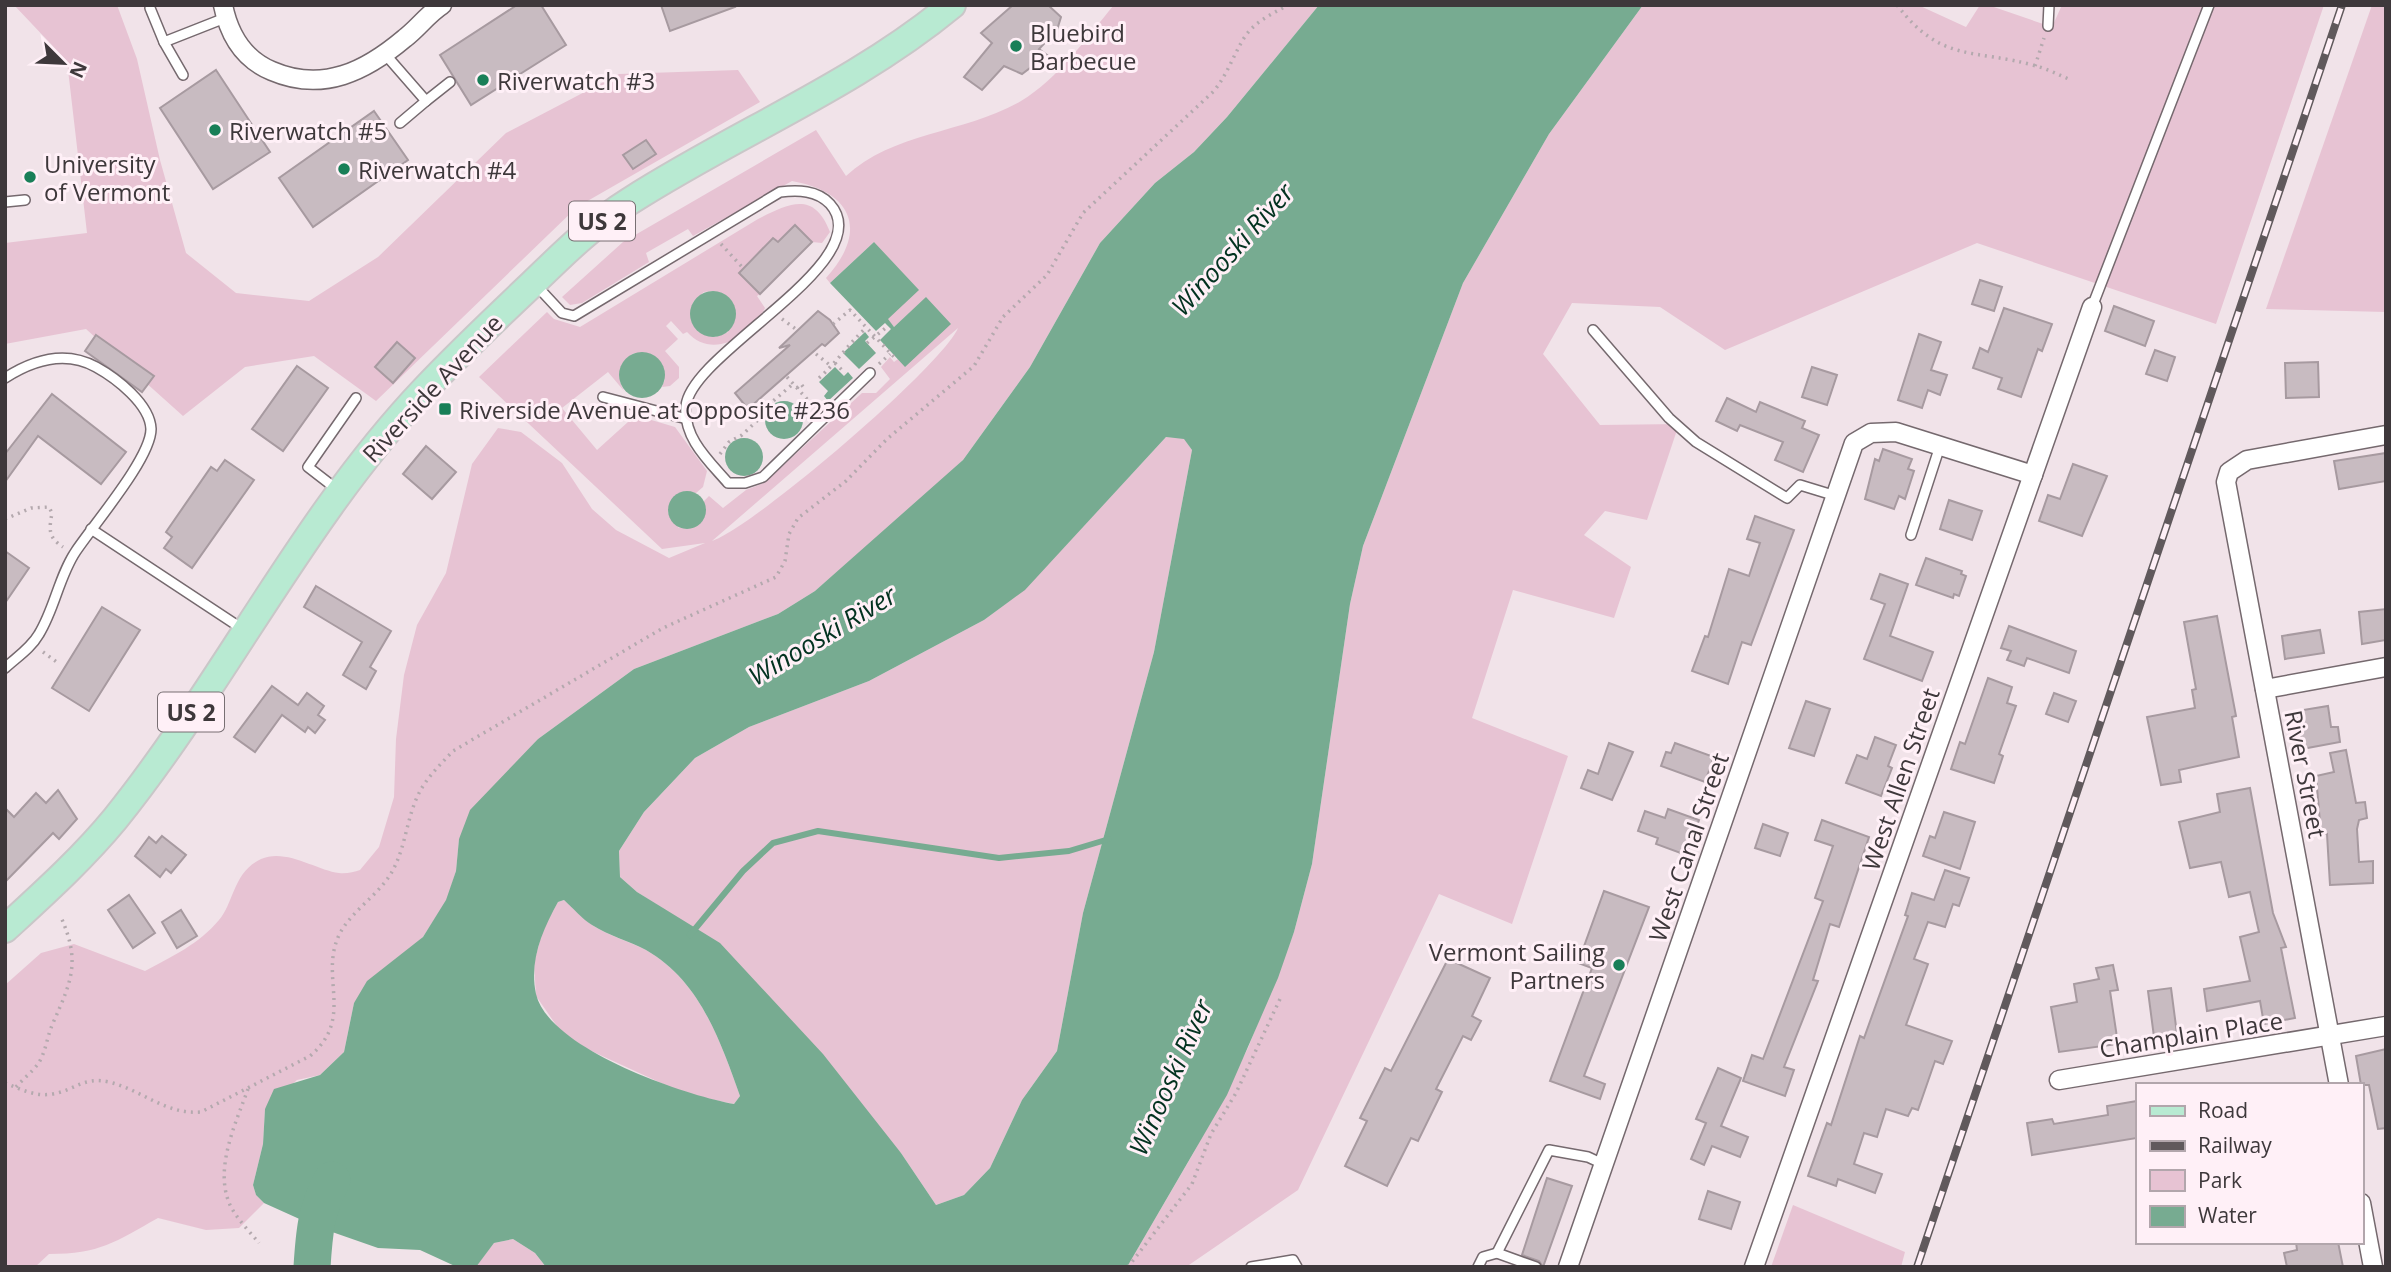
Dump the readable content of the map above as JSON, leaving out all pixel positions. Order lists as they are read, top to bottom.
{
  "streets": {
    "main road": ["US 2", "Riverside Avenue"],
    "street": [
      "River Street",
      "West Allen Street",
      "West Canal Street",
      "Champlain Place"
    ]
  },
  "crossings": [
    ["River Street", "Champlain Place"]
  ],
  "water": ["Winooski River"],
  "places": {
    "other": [
      "Bluebird Barbecue",
      "Riverwatch #3",
      "Riverwatch #5",
      "Riverwatch #4",
      "University of Vermont",
      "Vermont Sailing Partners"
    ],
    "transit": ["Riverside Avenue at Opposite #236"]
  },
  "legend": [
    "Road",
    "Railway",
    "Park",
    "Water"
  ],
  "north": "bottom right"
}
